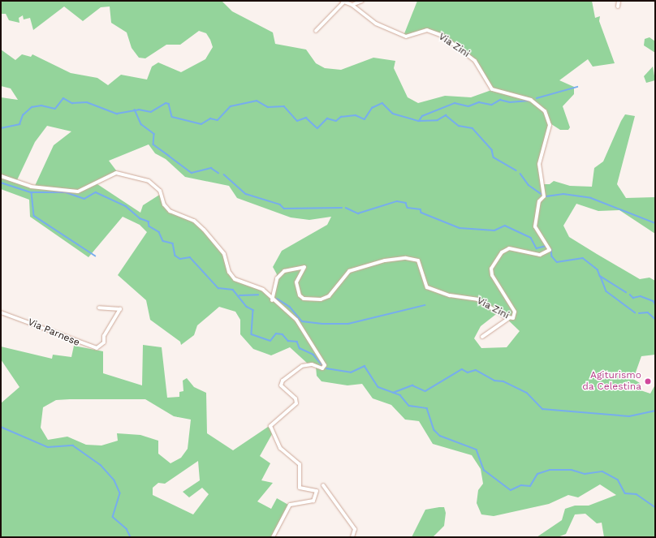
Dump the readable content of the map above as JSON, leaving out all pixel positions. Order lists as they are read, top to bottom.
{
  "streets": {
    "street": ["Via Zini", "Via Parnese"]
  },
  "places": ["Agiturismo da Celestina"]
}
